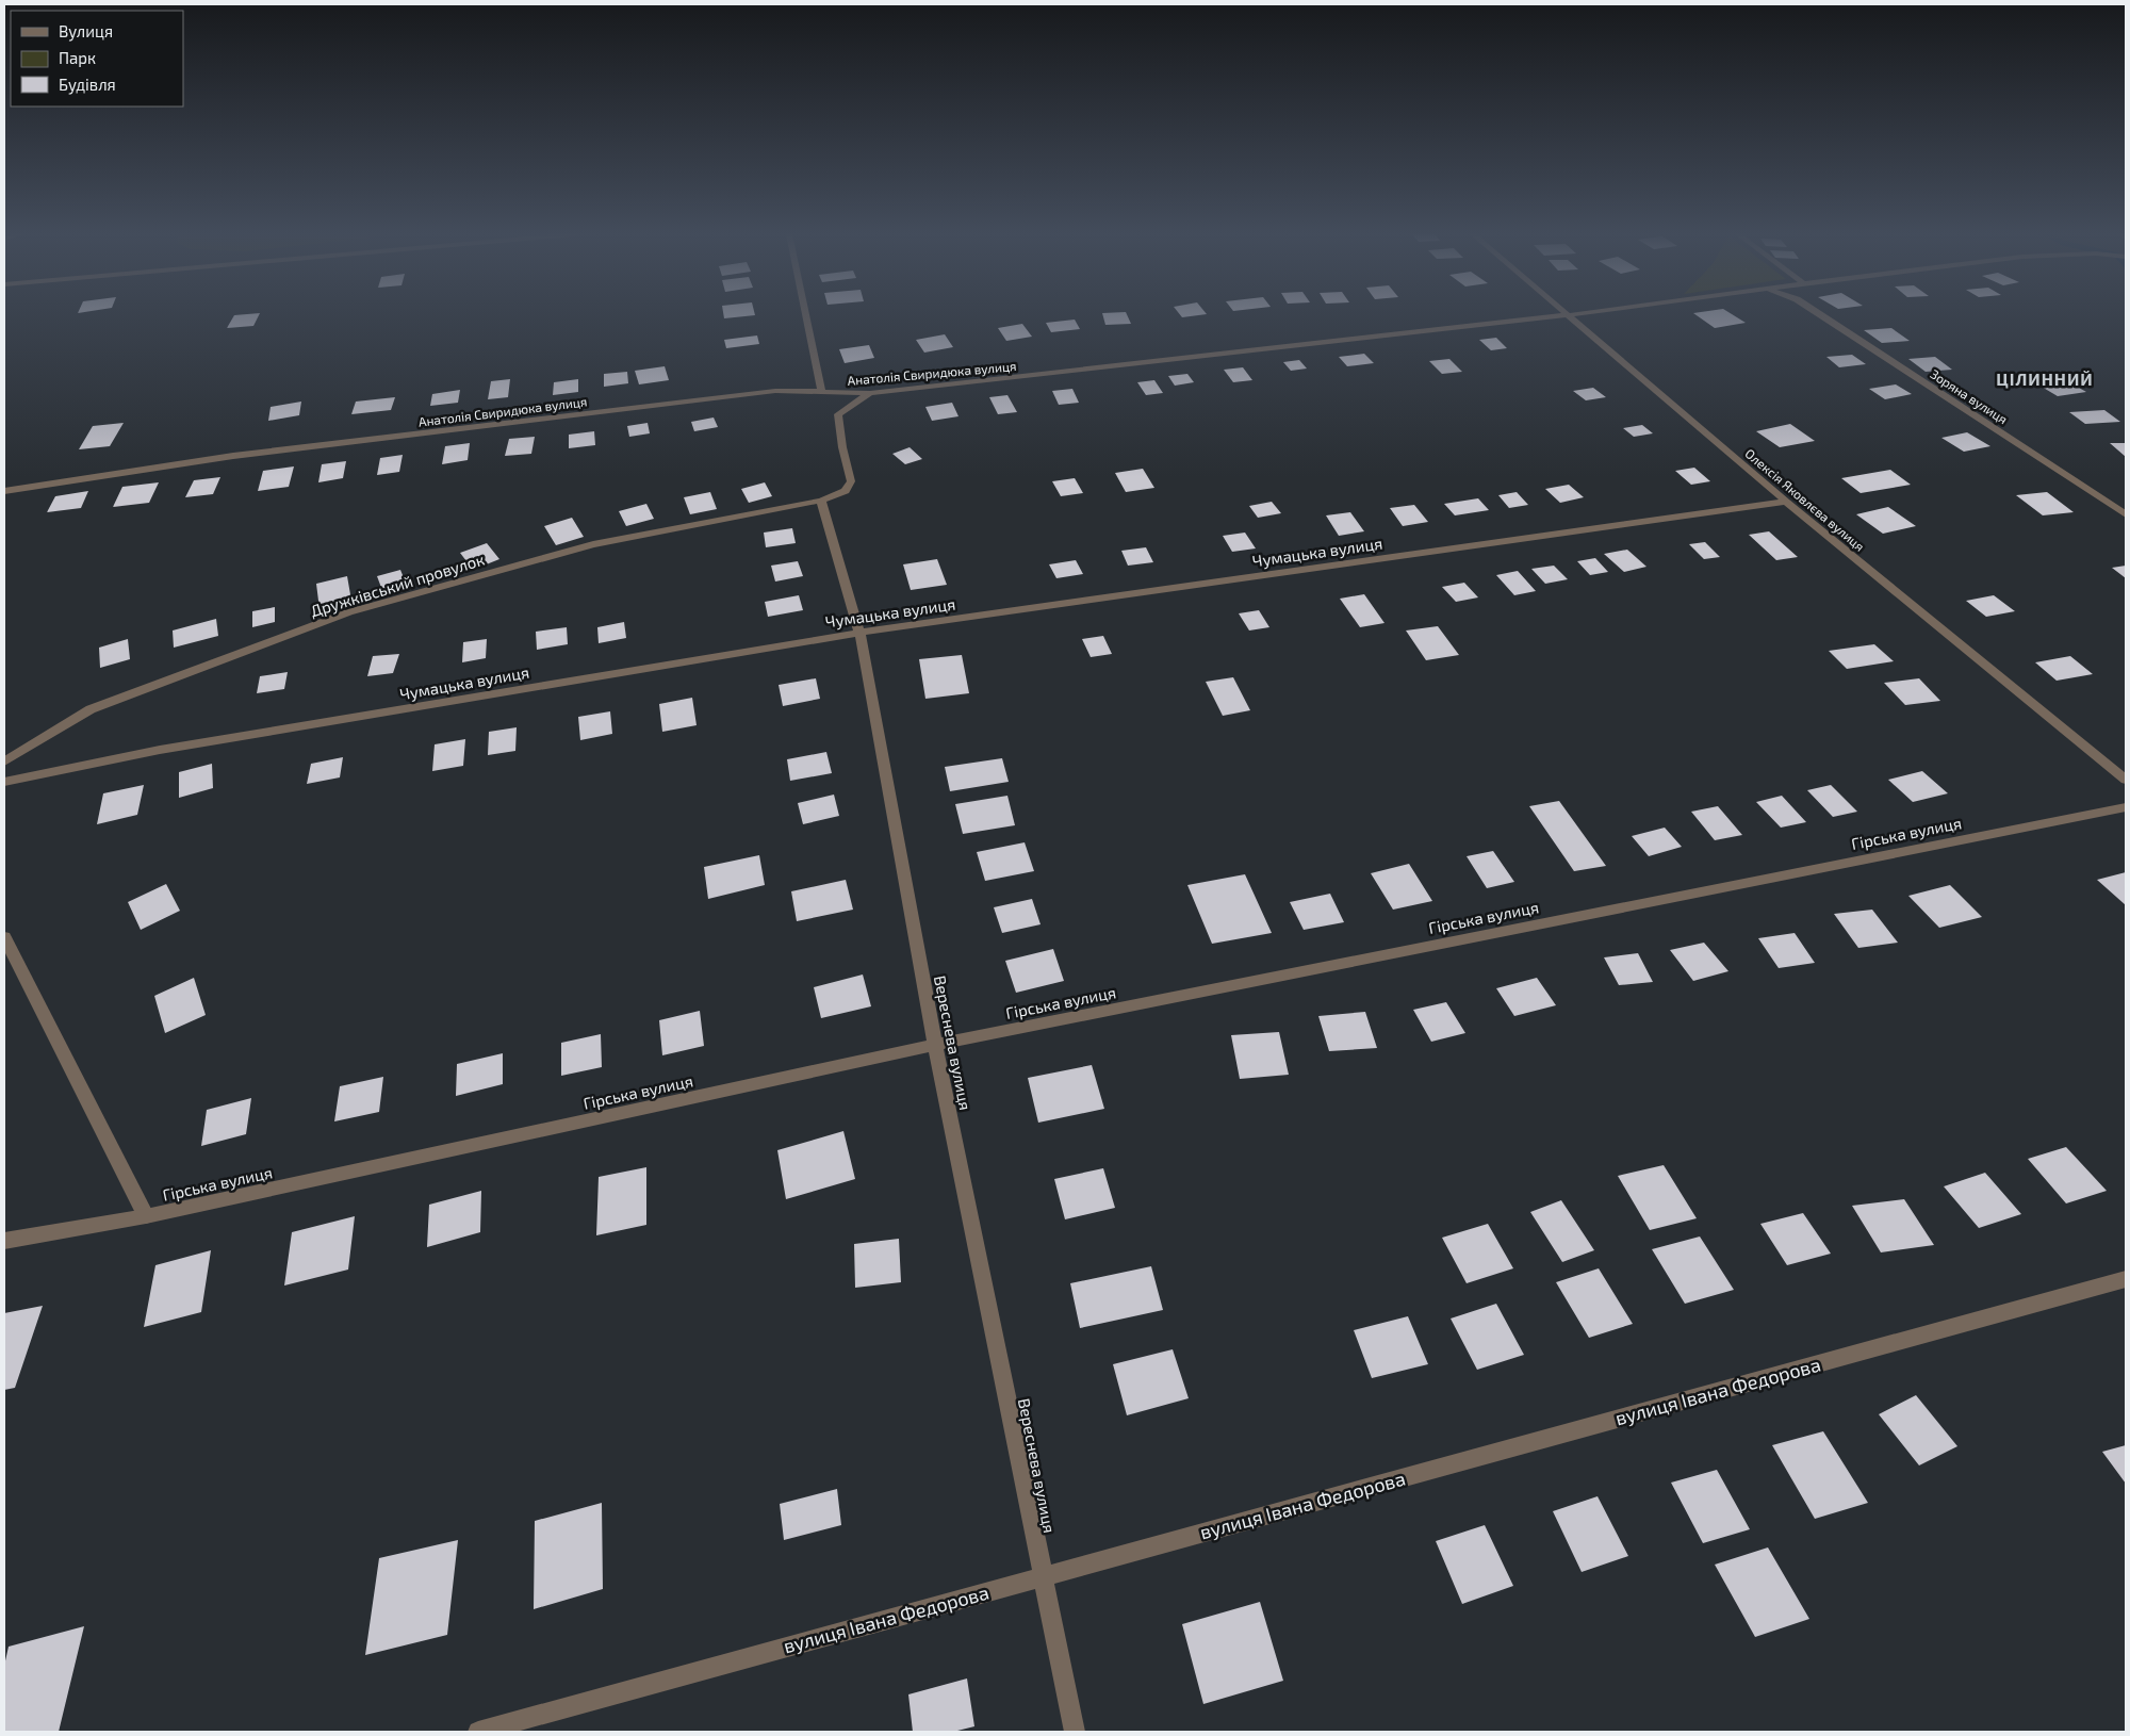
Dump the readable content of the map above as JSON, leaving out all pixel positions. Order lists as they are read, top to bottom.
{
  "streets": {
    "street": [
      "Анатолія Свиридюка вулиця",
      "Зоряна вулиця",
      "Олексія Яковлєва вулиця",
      "Чумацька вулиця",
      "Дружківський провулок",
      "Гірська вулиця",
      "Вереснева вулиця",
      "вулиця Івана Федорова"
    ]
  },
  "crossings": [
    ["Анатолія Свиридюка вулиця", "Олексія Яковлєва вулиця"],
    ["Олексія Яковлєва вулиця", "Чумацька вулиця"],
    ["Чумацька вулиця", "Вереснева вулиця"],
    ["Дружківський провулок", "Вереснева вулиця"],
    ["Гірська вулиця", "Вереснева вулиця"],
    ["Вереснева вулиця", "вулиця Івана Федорова"]
  ],
  "districts": ["ЦІЛИННИЙ"],
  "legend": ["Вулиця", "Парк", "Будівля"]
}
